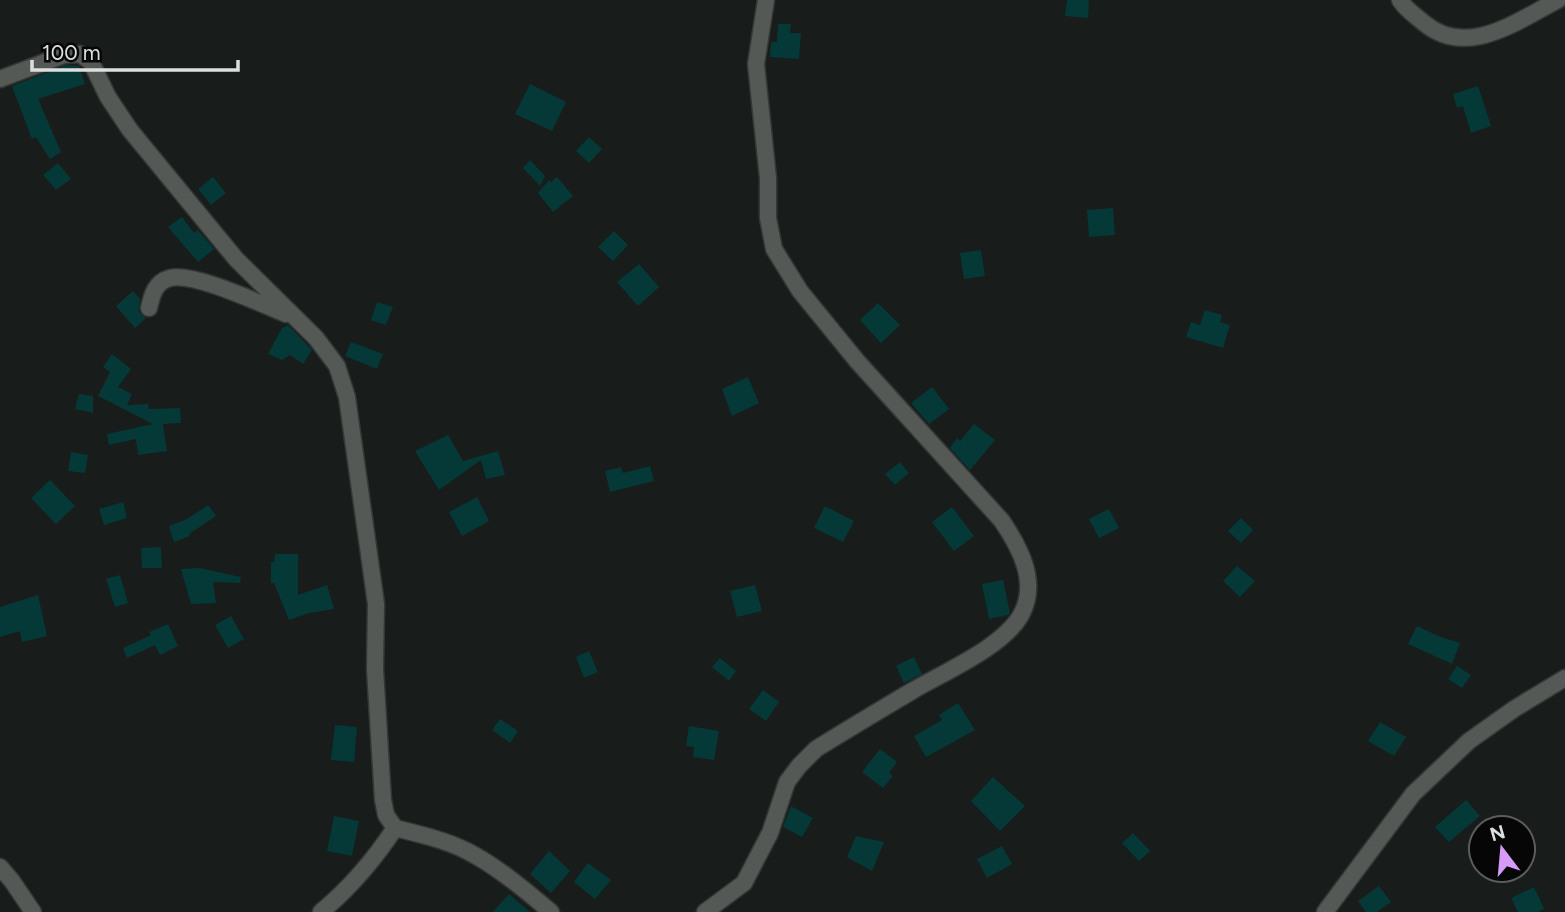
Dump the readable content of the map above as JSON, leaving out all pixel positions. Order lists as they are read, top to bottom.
{
  "scale_bar": "100 m",
  "north": "top"
}
